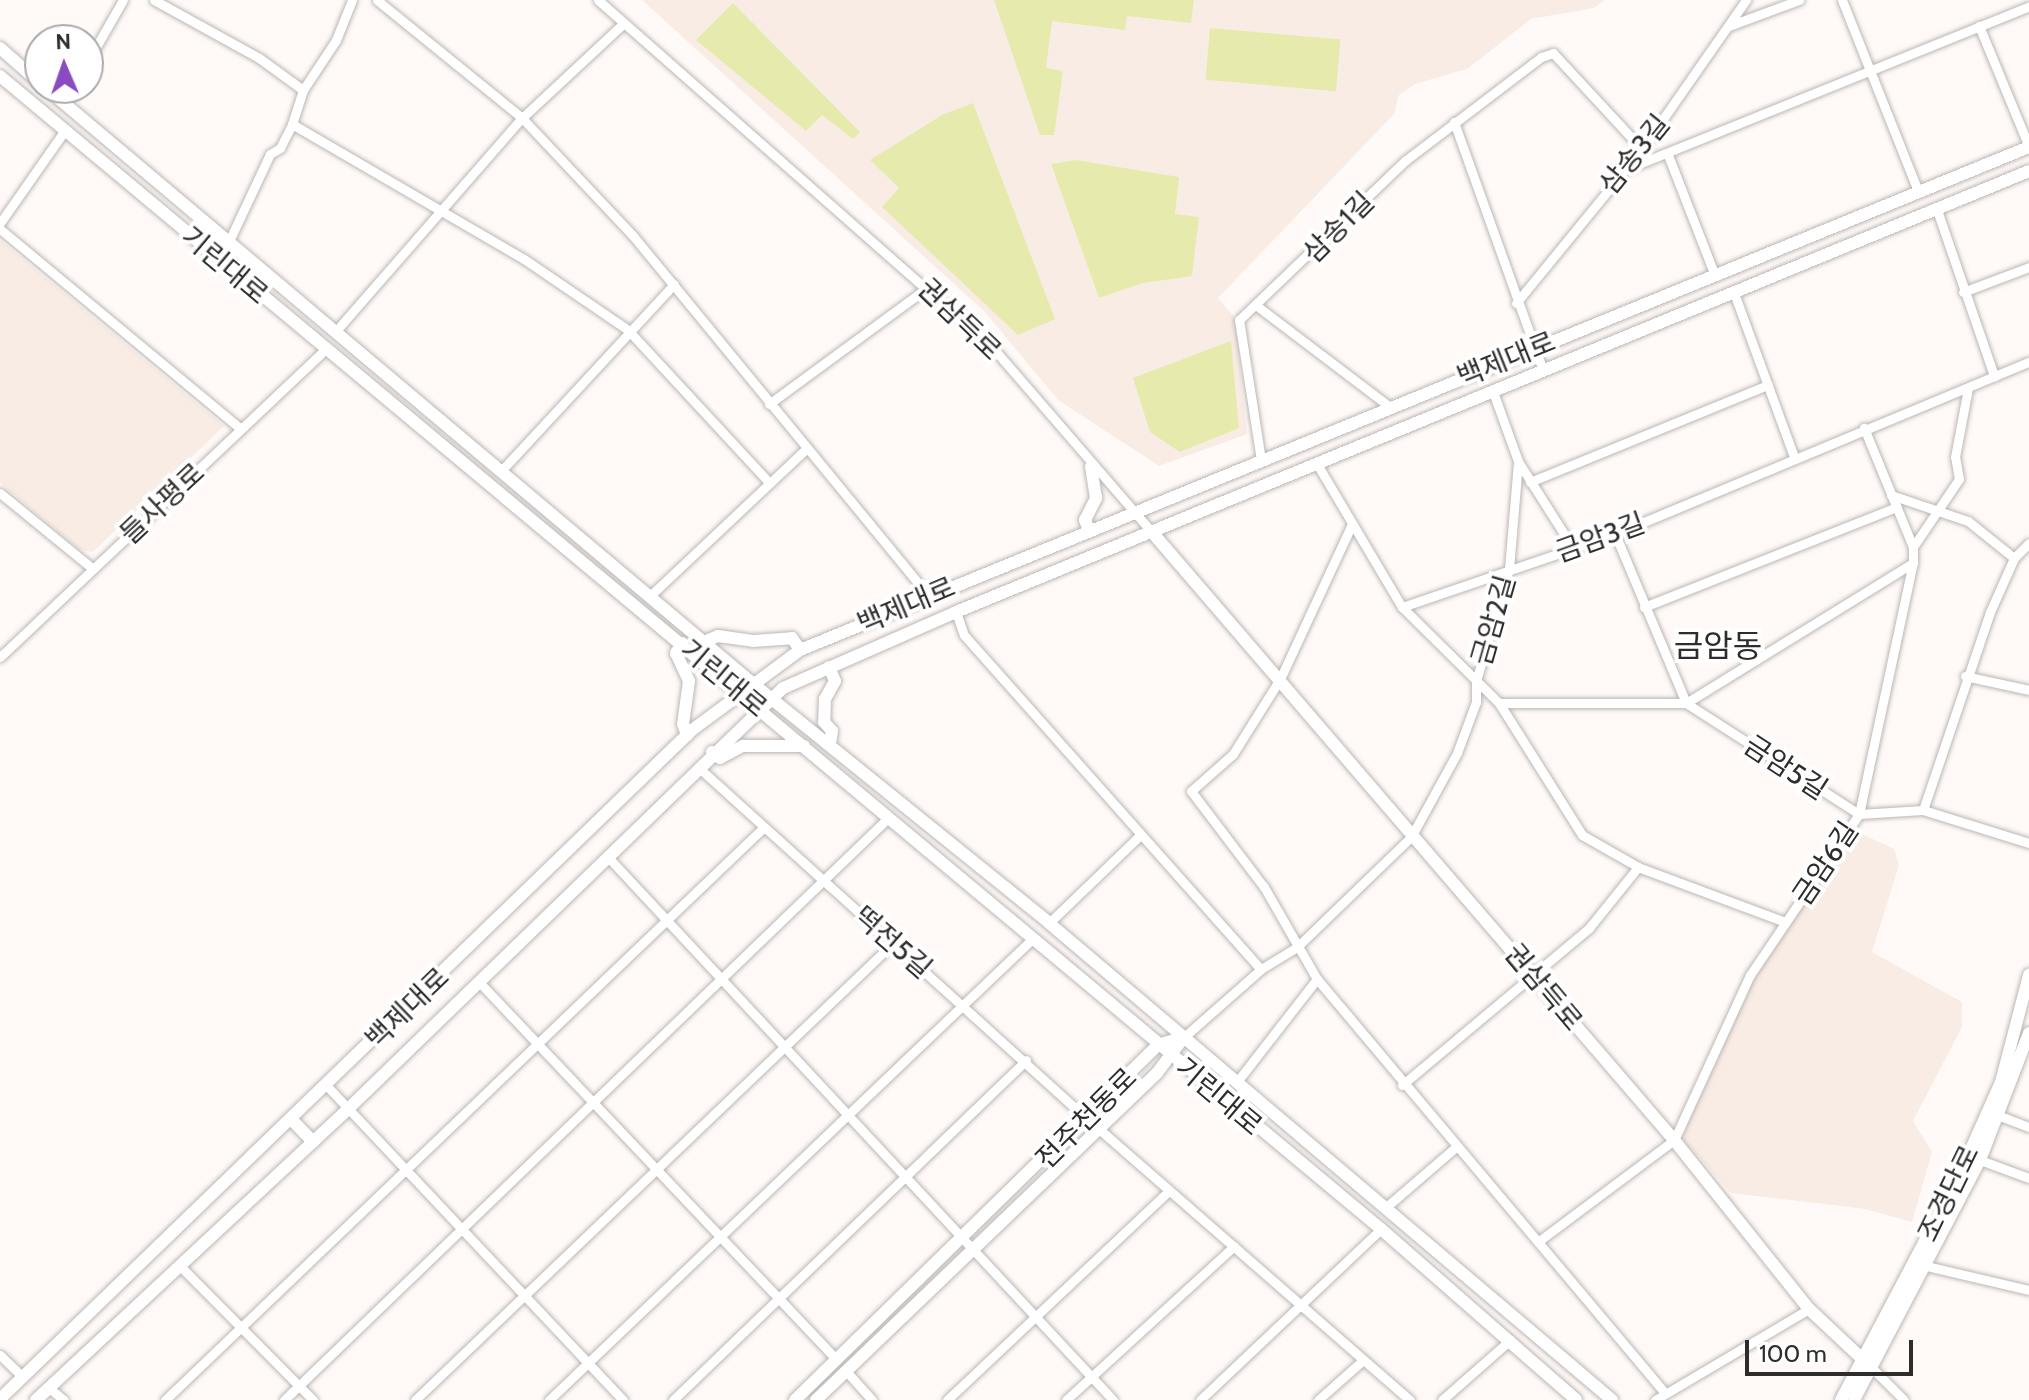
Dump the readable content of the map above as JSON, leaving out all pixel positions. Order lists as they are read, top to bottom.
{
  "streets": {
    "street": [
      "삼송3길",
      "삼송1길",
      "기린대로",
      "권삼득로",
      "백제대로",
      "들사평로",
      "금암3길",
      "금암2길",
      "금암5길",
      "금암6길",
      "떡전5길",
      "전주천동로",
      "조경단로"
    ]
  },
  "crossings": [
    ["삼송3길", "삼송1길"],
    ["삼송1길", "백제대로"],
    ["기린대로", "권삼득로"],
    ["기린대로", "백제대로"],
    ["기린대로", "들사평로"],
    ["기린대로", "금암2길"],
    ["기린대로", "전주천동로"],
    ["권삼득로", "백제대로"],
    ["권삼득로", "금암2길"],
    ["권삼득로", "금암6길"],
    ["권삼득로", "조경단로"],
    ["백제대로", "금암2길"],
    ["백제대로", "떡전5길"],
    ["금암3길", "금암2길"],
    ["금암3길", "금암6길"],
    ["금암5길", "금암6길"],
    ["떡전5길", "전주천동로"]
  ],
  "districts": ["금암동"],
  "scale_bar": "100 m",
  "north": "top"
}
